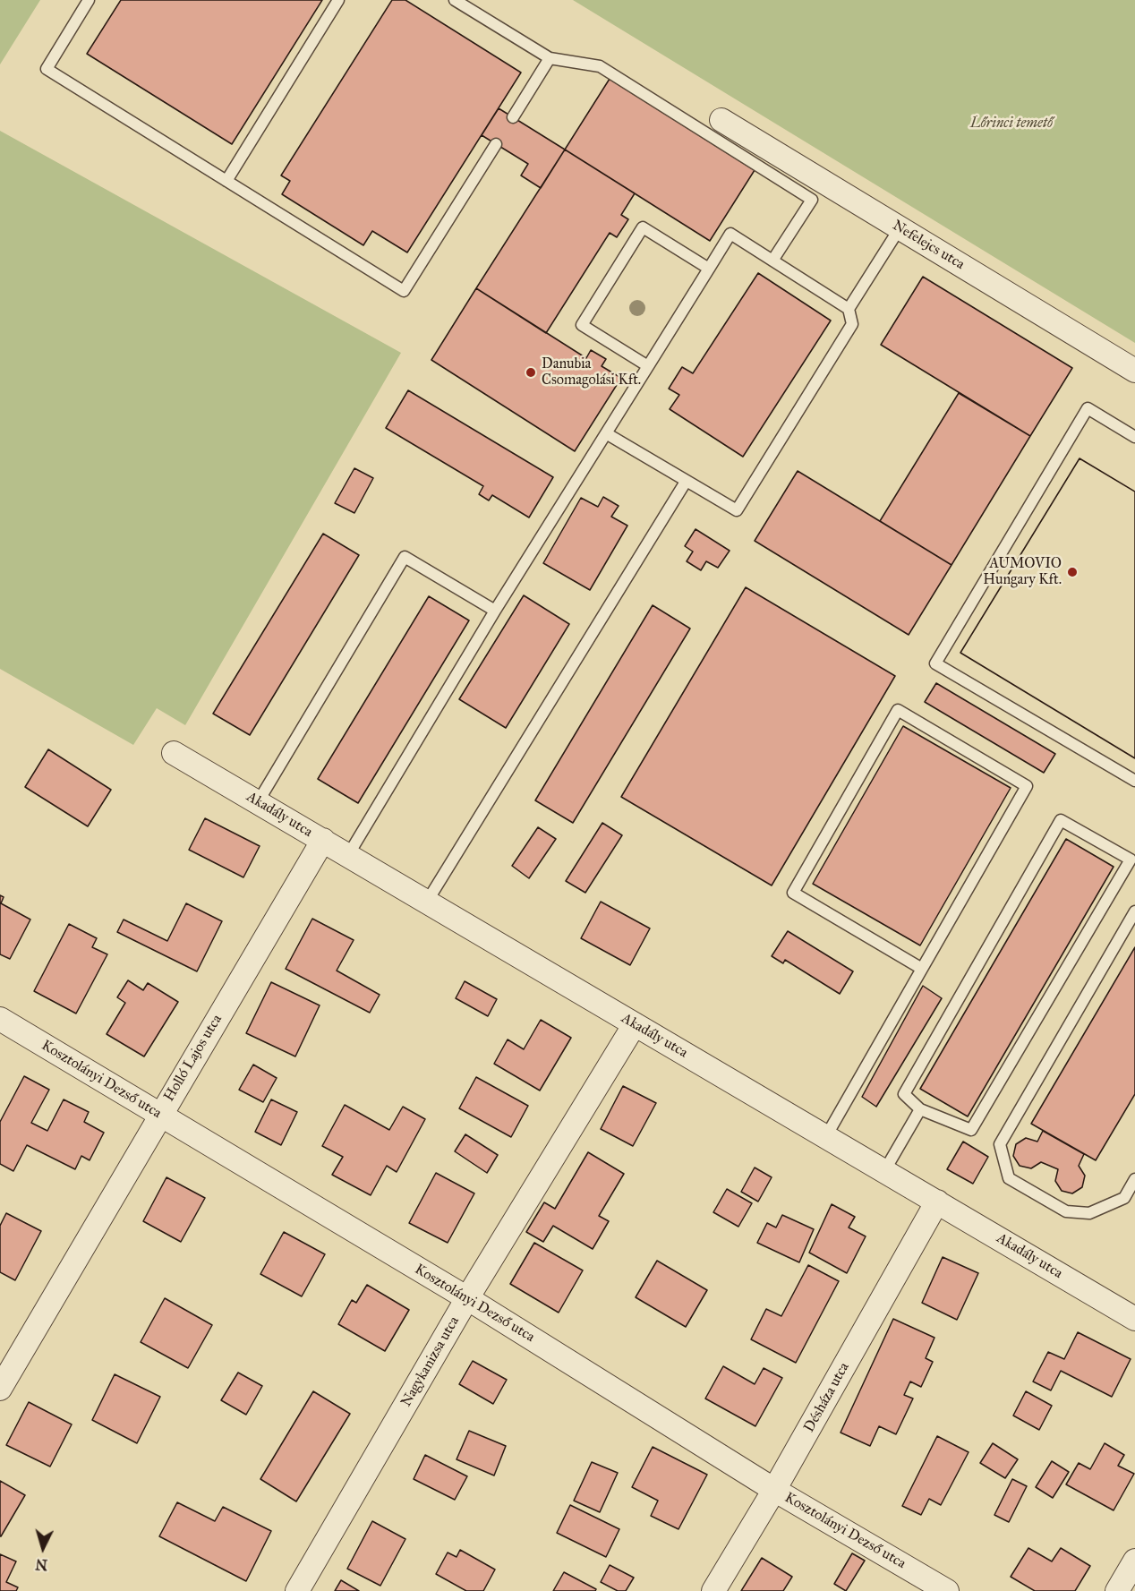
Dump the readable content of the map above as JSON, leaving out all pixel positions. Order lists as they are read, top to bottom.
{
  "streets": {
    "street": [
      "Nefelejcs utca",
      "Akadály utca",
      "Holló Lajos utca",
      "Kosztolányi Dezső utca",
      "Nagykanizsa utca",
      "Désháza utca"
    ]
  },
  "crossings": [
    ["Akadály utca", "Holló Lajos utca"],
    ["Akadály utca", "Nagykanizsa utca"],
    ["Akadály utca", "Désháza utca"],
    ["Holló Lajos utca", "Kosztolányi Dezső utca"],
    ["Kosztolányi Dezső utca", "Nagykanizsa utca"],
    ["Kosztolányi Dezső utca", "Désháza utca"]
  ],
  "parks": ["Lőrinci temető"],
  "places": ["Danubia Csomagolási Kft.", "AUMOVIO Hungary Kft."],
  "north": "bottom"
}
